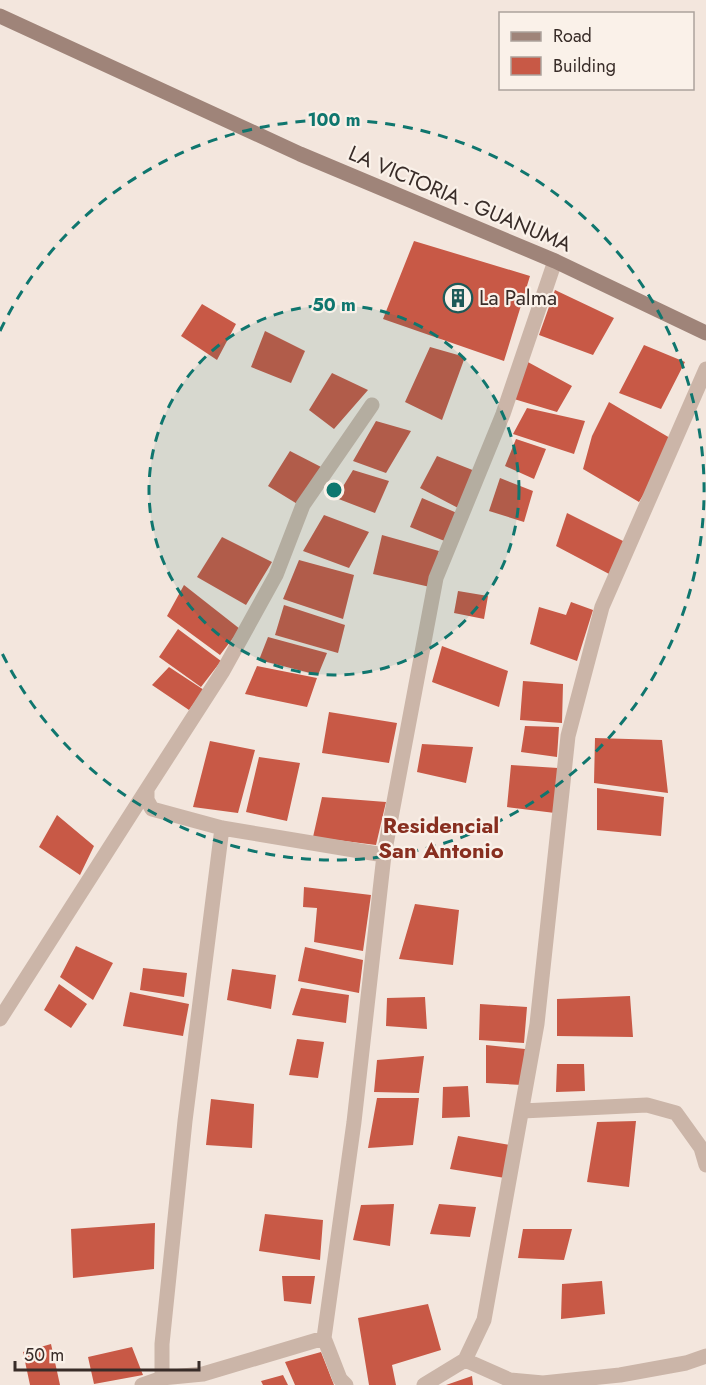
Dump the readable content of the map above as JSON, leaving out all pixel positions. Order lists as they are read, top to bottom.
{
  "streets": {
    "main road": ["LA VICTORIA - GUANUMA"]
  },
  "districts": ["Residencial San Antonio"],
  "places": {
    "building": ["La Palma"]
  },
  "legend": ["Road", "Building"],
  "scale_bar": "50 m",
  "rings": ["100 m", "50 m"]
}
